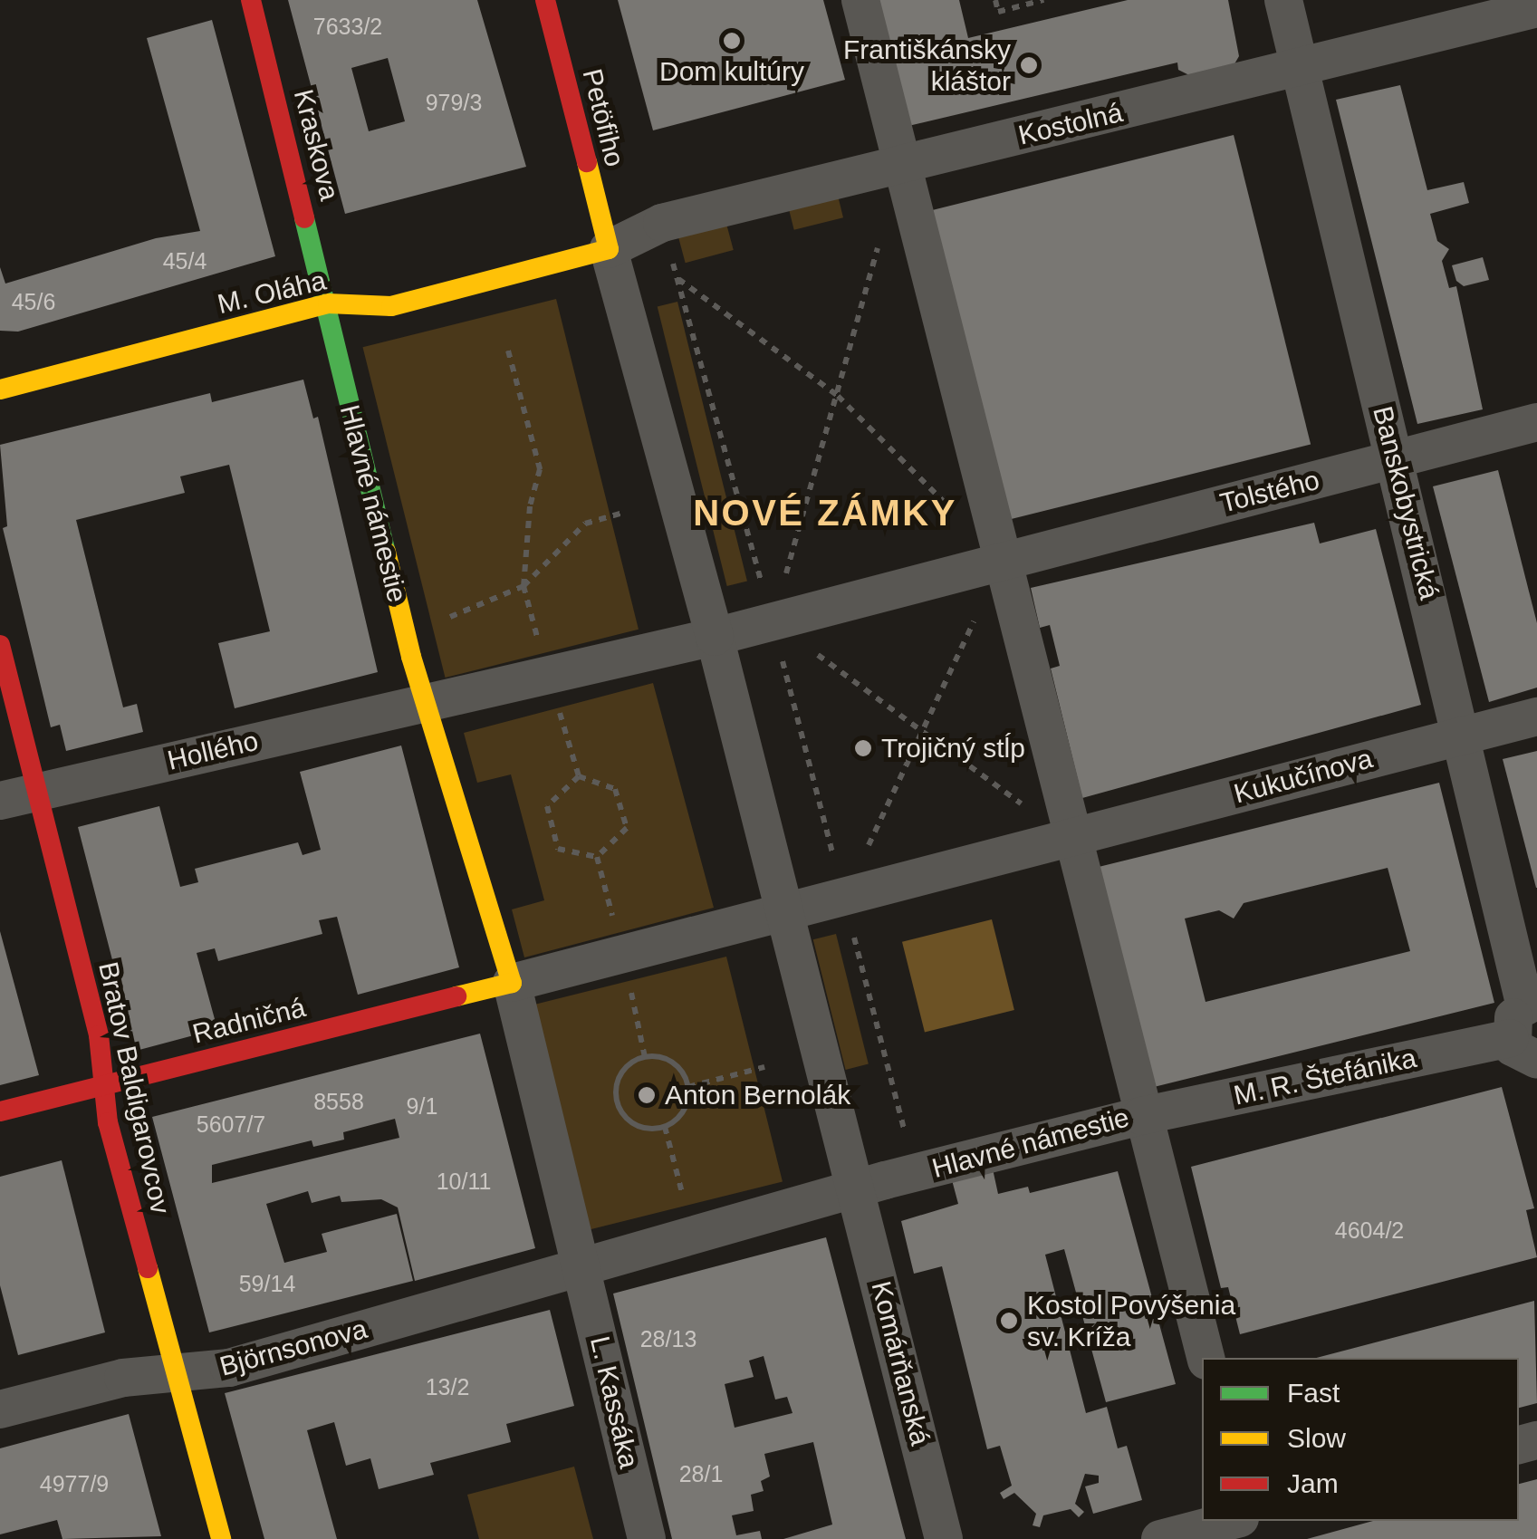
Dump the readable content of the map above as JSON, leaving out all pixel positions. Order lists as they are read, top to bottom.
{
  "streets": {
    "street": [
      "Petöfiho",
      "Kostolná",
      "Kraskova",
      "M. Oláha",
      "Tolstého",
      "Banskobystrická",
      "Hlavné námestie",
      "Hollého",
      "Kukučínova",
      "Radničná",
      "M. R. Štefánika",
      "Bratov Baldigarovcov",
      "Björnsonova",
      "Komárňanská",
      "L. Kassáka"
    ]
  },
  "crossings": [
    ["Petöfiho", "Kostolná"],
    ["Petöfiho", "M. Oláha"],
    ["Kostolná", "M. Oláha"],
    ["Kostolná", "Banskobystrická"],
    ["Kostolná", "Hlavné námestie"],
    ["Kraskova", "M. Oláha"],
    ["Kraskova", "Hlavné námestie"],
    ["M. Oláha", "Hlavné námestie"],
    ["Tolstého", "Banskobystrická"],
    ["Tolstého", "Hlavné námestie"],
    ["Banskobystrická", "Kukučínova"],
    ["Banskobystrická", "M. R. Štefánika"],
    ["Hlavné námestie", "Hollého"],
    ["Hlavné námestie", "Kukučínova"],
    ["Hlavné námestie", "Radničná"],
    ["Hlavné námestie", "M. R. Štefánika"],
    ["Hlavné námestie", "Björnsonova"],
    ["Hlavné námestie", "Komárňanská"],
    ["Hlavné námestie", "L. Kassáka"],
    ["Hollého", "Bratov Baldigarovcov"],
    ["Radničná", "Bratov Baldigarovcov"],
    ["Bratov Baldigarovcov", "Björnsonova"],
    ["Björnsonova", "L. Kassáka"]
  ],
  "districts": ["NOVÉ ZÁMKY"],
  "places": [
    "Dom kultúry",
    "Františkánsky kláštor",
    "Trojičný stĺp",
    "Anton Bernolák",
    "Kostol Povýšenia sv. Kríža"
  ],
  "house_numbers": [
    "7633/2",
    "979/3",
    "45/4",
    "45/6",
    "8558",
    "9/1",
    "5607/7",
    "10/11",
    "4604/2",
    "59/14",
    "28/13",
    "13/2",
    "28/1",
    "4977/9"
  ],
  "legend": ["Fast", "Slow", "Jam"]
}
